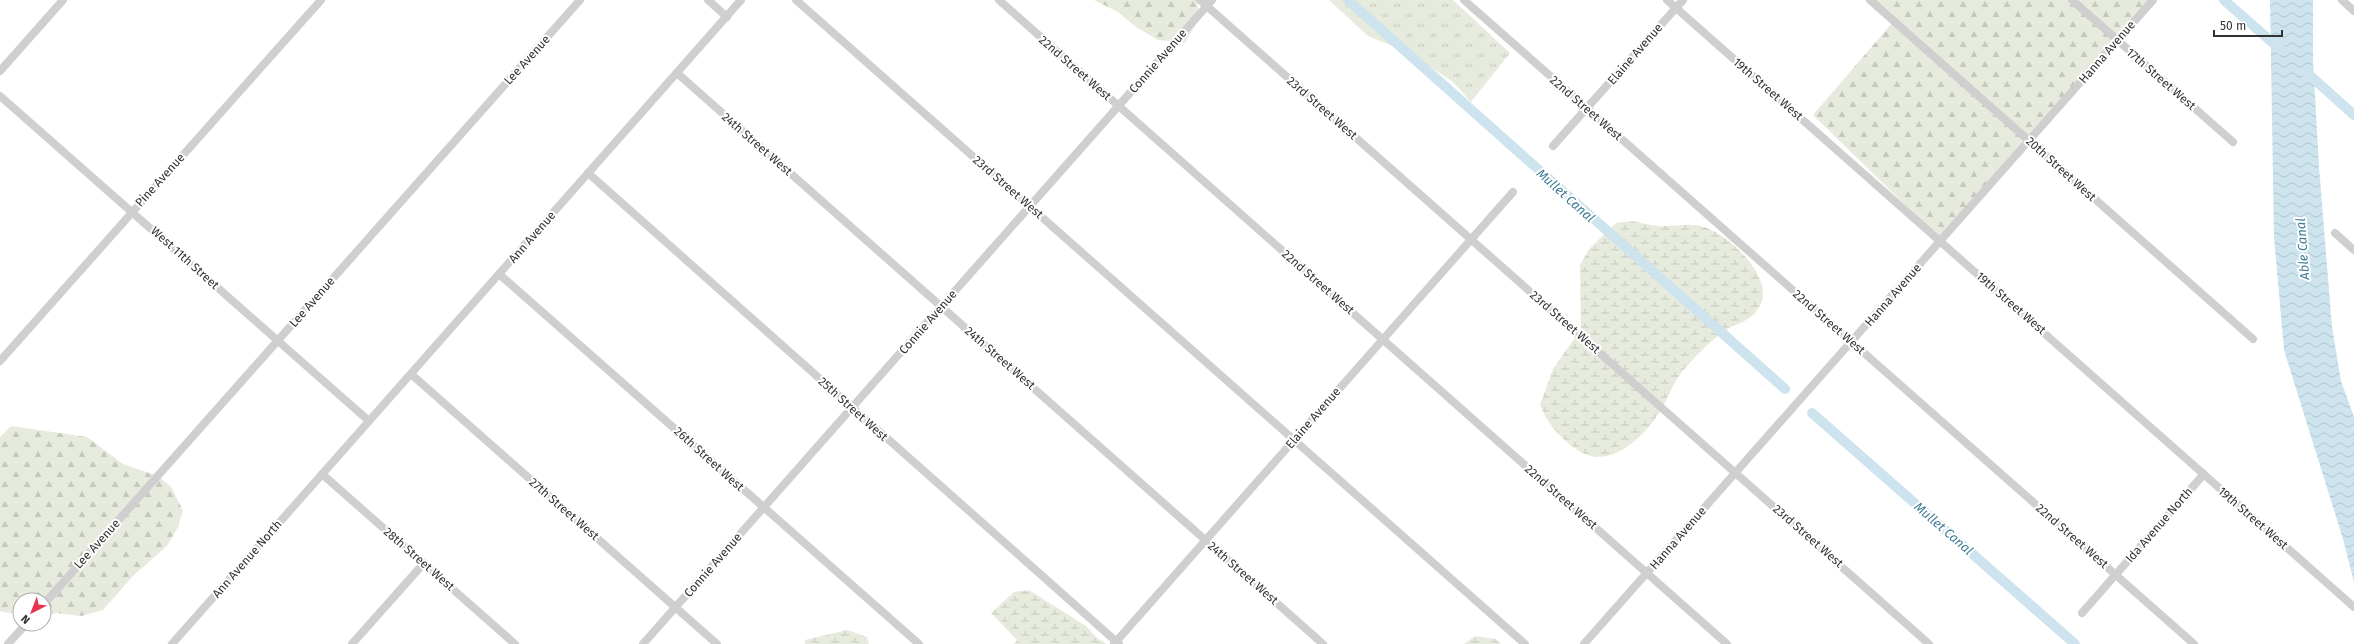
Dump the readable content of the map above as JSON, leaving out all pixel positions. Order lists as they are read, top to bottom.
{
  "streets": {
    "street": [
      "Hanna Avenue",
      "Elaine Avenue",
      "Lee Avenue",
      "Connie Avenue",
      "22nd Street West",
      "17th Street West",
      "19th Street West",
      "23rd Street West",
      "24th Street West",
      "20th Street West",
      "Pine Avenue",
      "Ann Avenue",
      "West 11th Street",
      "25th Street West",
      "26th Street West",
      "27th Street West",
      "Ida Avenue North",
      "Ann Avenue North",
      "28th Street West"
    ]
  },
  "crossings": [
    ["Hanna Avenue", "22nd Street West"],
    ["Hanna Avenue", "17th Street West"],
    ["Hanna Avenue", "19th Street West"],
    ["Hanna Avenue", "23rd Street West"],
    ["Hanna Avenue", "20th Street West"],
    ["Elaine Avenue", "22nd Street West"],
    ["Elaine Avenue", "19th Street West"],
    ["Elaine Avenue", "23rd Street West"],
    ["Elaine Avenue", "24th Street West"],
    ["Elaine Avenue", "25th Street West"],
    ["Lee Avenue", "West 11th Street"],
    ["Connie Avenue", "22nd Street West"],
    ["Connie Avenue", "23rd Street West"],
    ["Connie Avenue", "24th Street West"],
    ["Connie Avenue", "25th Street West"],
    ["Connie Avenue", "26th Street West"],
    ["Connie Avenue", "27th Street West"],
    ["22nd Street West", "Ida Avenue North"],
    ["19th Street West", "Ida Avenue North"],
    ["24th Street West", "Ann Avenue"],
    ["Pine Avenue", "West 11th Street"],
    ["Ann Avenue", "West 11th Street"],
    ["Ann Avenue", "25th Street West"],
    ["Ann Avenue", "26th Street West"],
    ["Ann Avenue", "27th Street West"],
    ["Ann Avenue", "Ann Avenue North"],
    ["Ann Avenue", "28th Street West"],
    ["Ann Avenue North", "28th Street West"]
  ],
  "water": ["Mullet Canal", "Able Canal"],
  "scale_bar": "50 m",
  "north": "bottom left"
}
